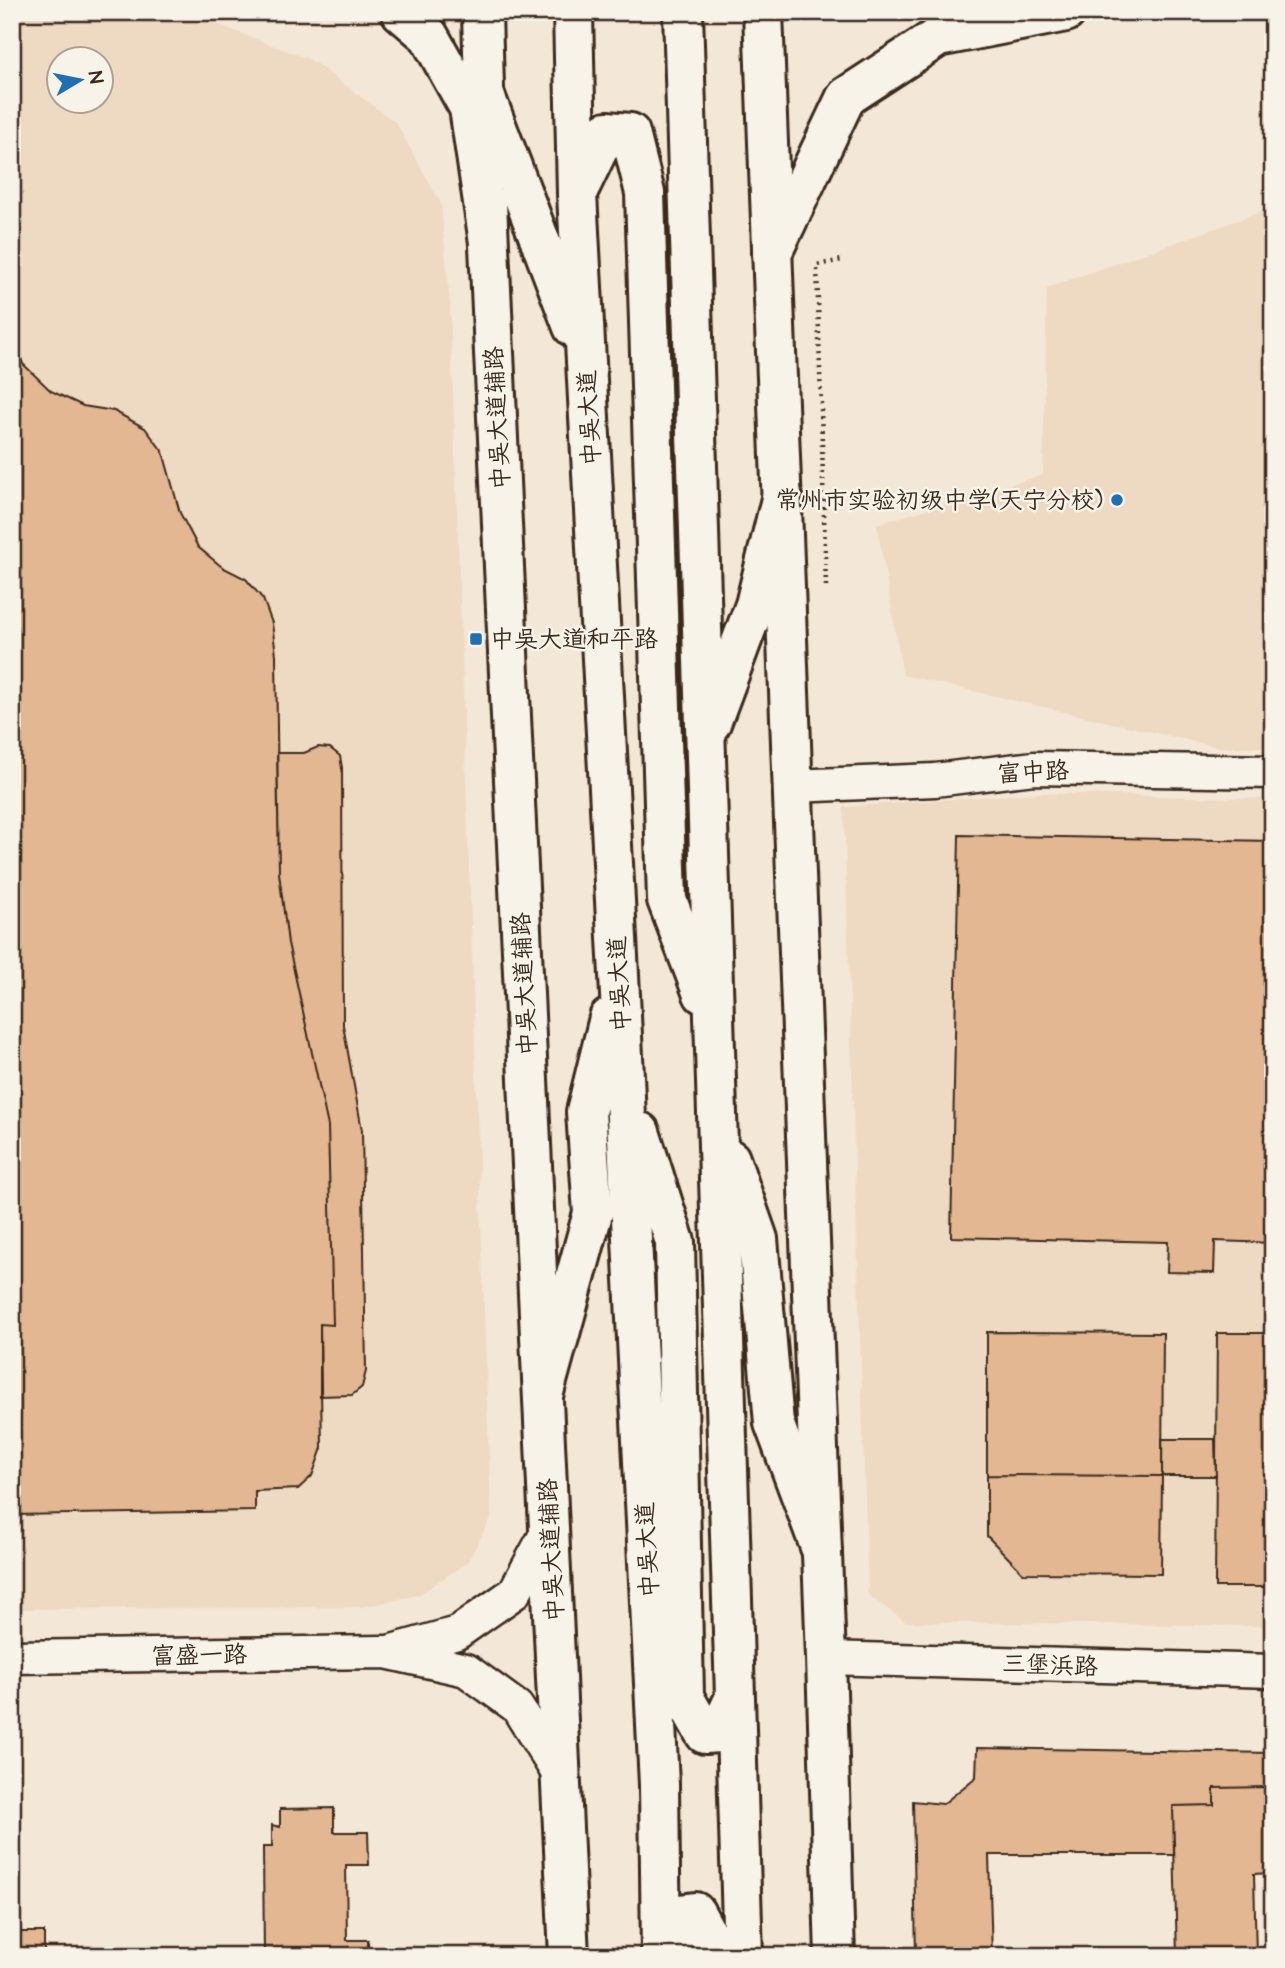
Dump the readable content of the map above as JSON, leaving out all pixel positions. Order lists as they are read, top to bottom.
{
  "streets": {
    "main road": ["中吴大道辅路", "中吴大道"],
    "street": ["富中路", "富盛一路", "三堡浜路"]
  },
  "places": {
    "other": ["常州市实验初级中学(天宁分校)"],
    "transit": ["中吴大道和平路"]
  },
  "north": "right"
}
